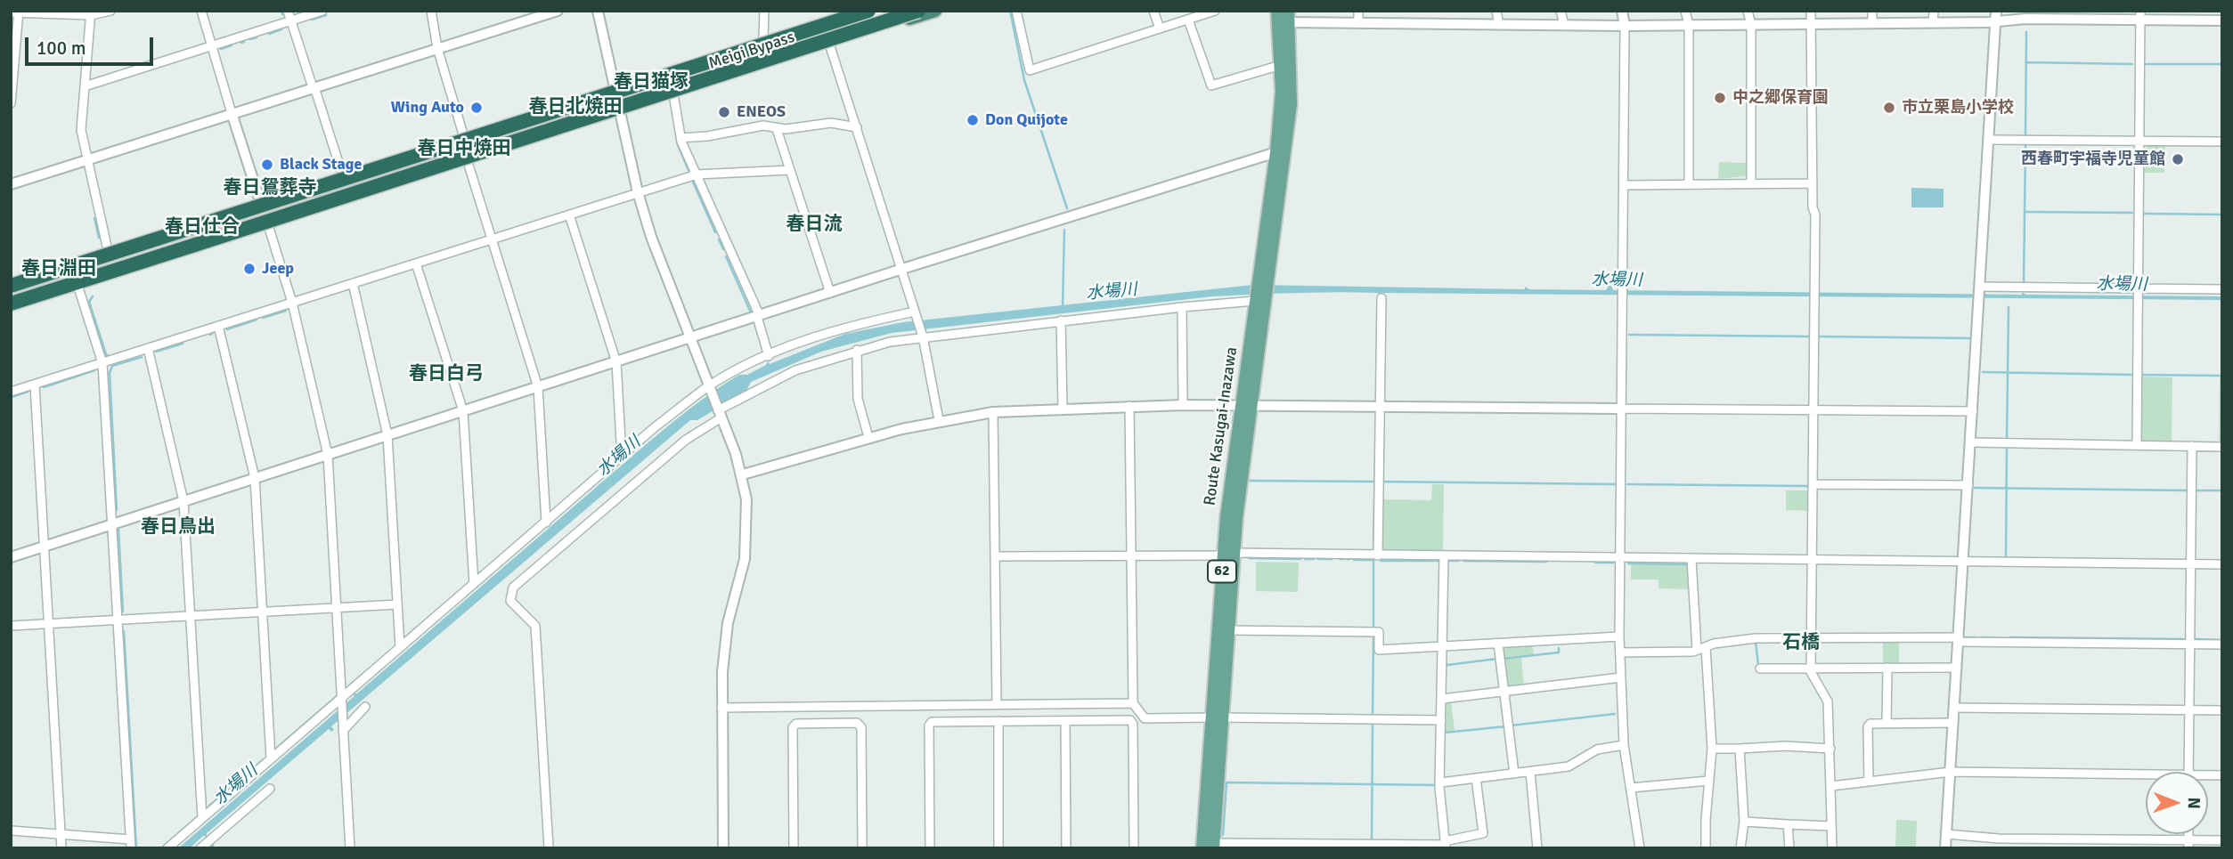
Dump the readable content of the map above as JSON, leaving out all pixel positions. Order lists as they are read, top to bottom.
{
  "streets": {
    "highway": ["Meigi Bypass"],
    "main road": ["Route Kasugai-Inazawa", "62"]
  },
  "districts": [
    "春日猫塚",
    "春日北焼田",
    "春日中焼田",
    "春日鴛葬寺",
    "春日流",
    "春日仕合",
    "春日淵田",
    "春日白弓",
    "春日鳥出",
    "石橋"
  ],
  "water": ["水場川"],
  "places": [
    "中之郷保育園",
    "Wing Auto",
    "市立栗島小学校",
    "ENEOS",
    "Don Quijote",
    "西春町宇福寺児童館",
    "Black Stage",
    "Jeep"
  ],
  "scale_bar": "100 m",
  "north": "right"
}
